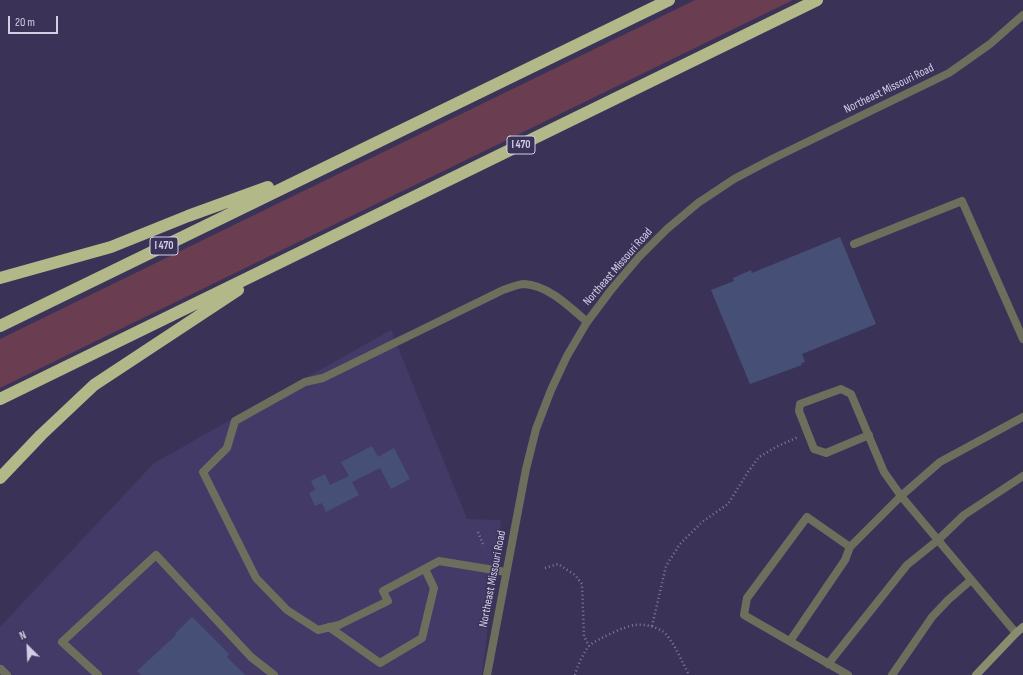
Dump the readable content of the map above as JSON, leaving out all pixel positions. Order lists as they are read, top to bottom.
{
  "streets": {
    "highway": ["I 470"],
    "street": ["Northeast Missouri Road"]
  },
  "scale_bar": "20 m",
  "north": "top left"
}
